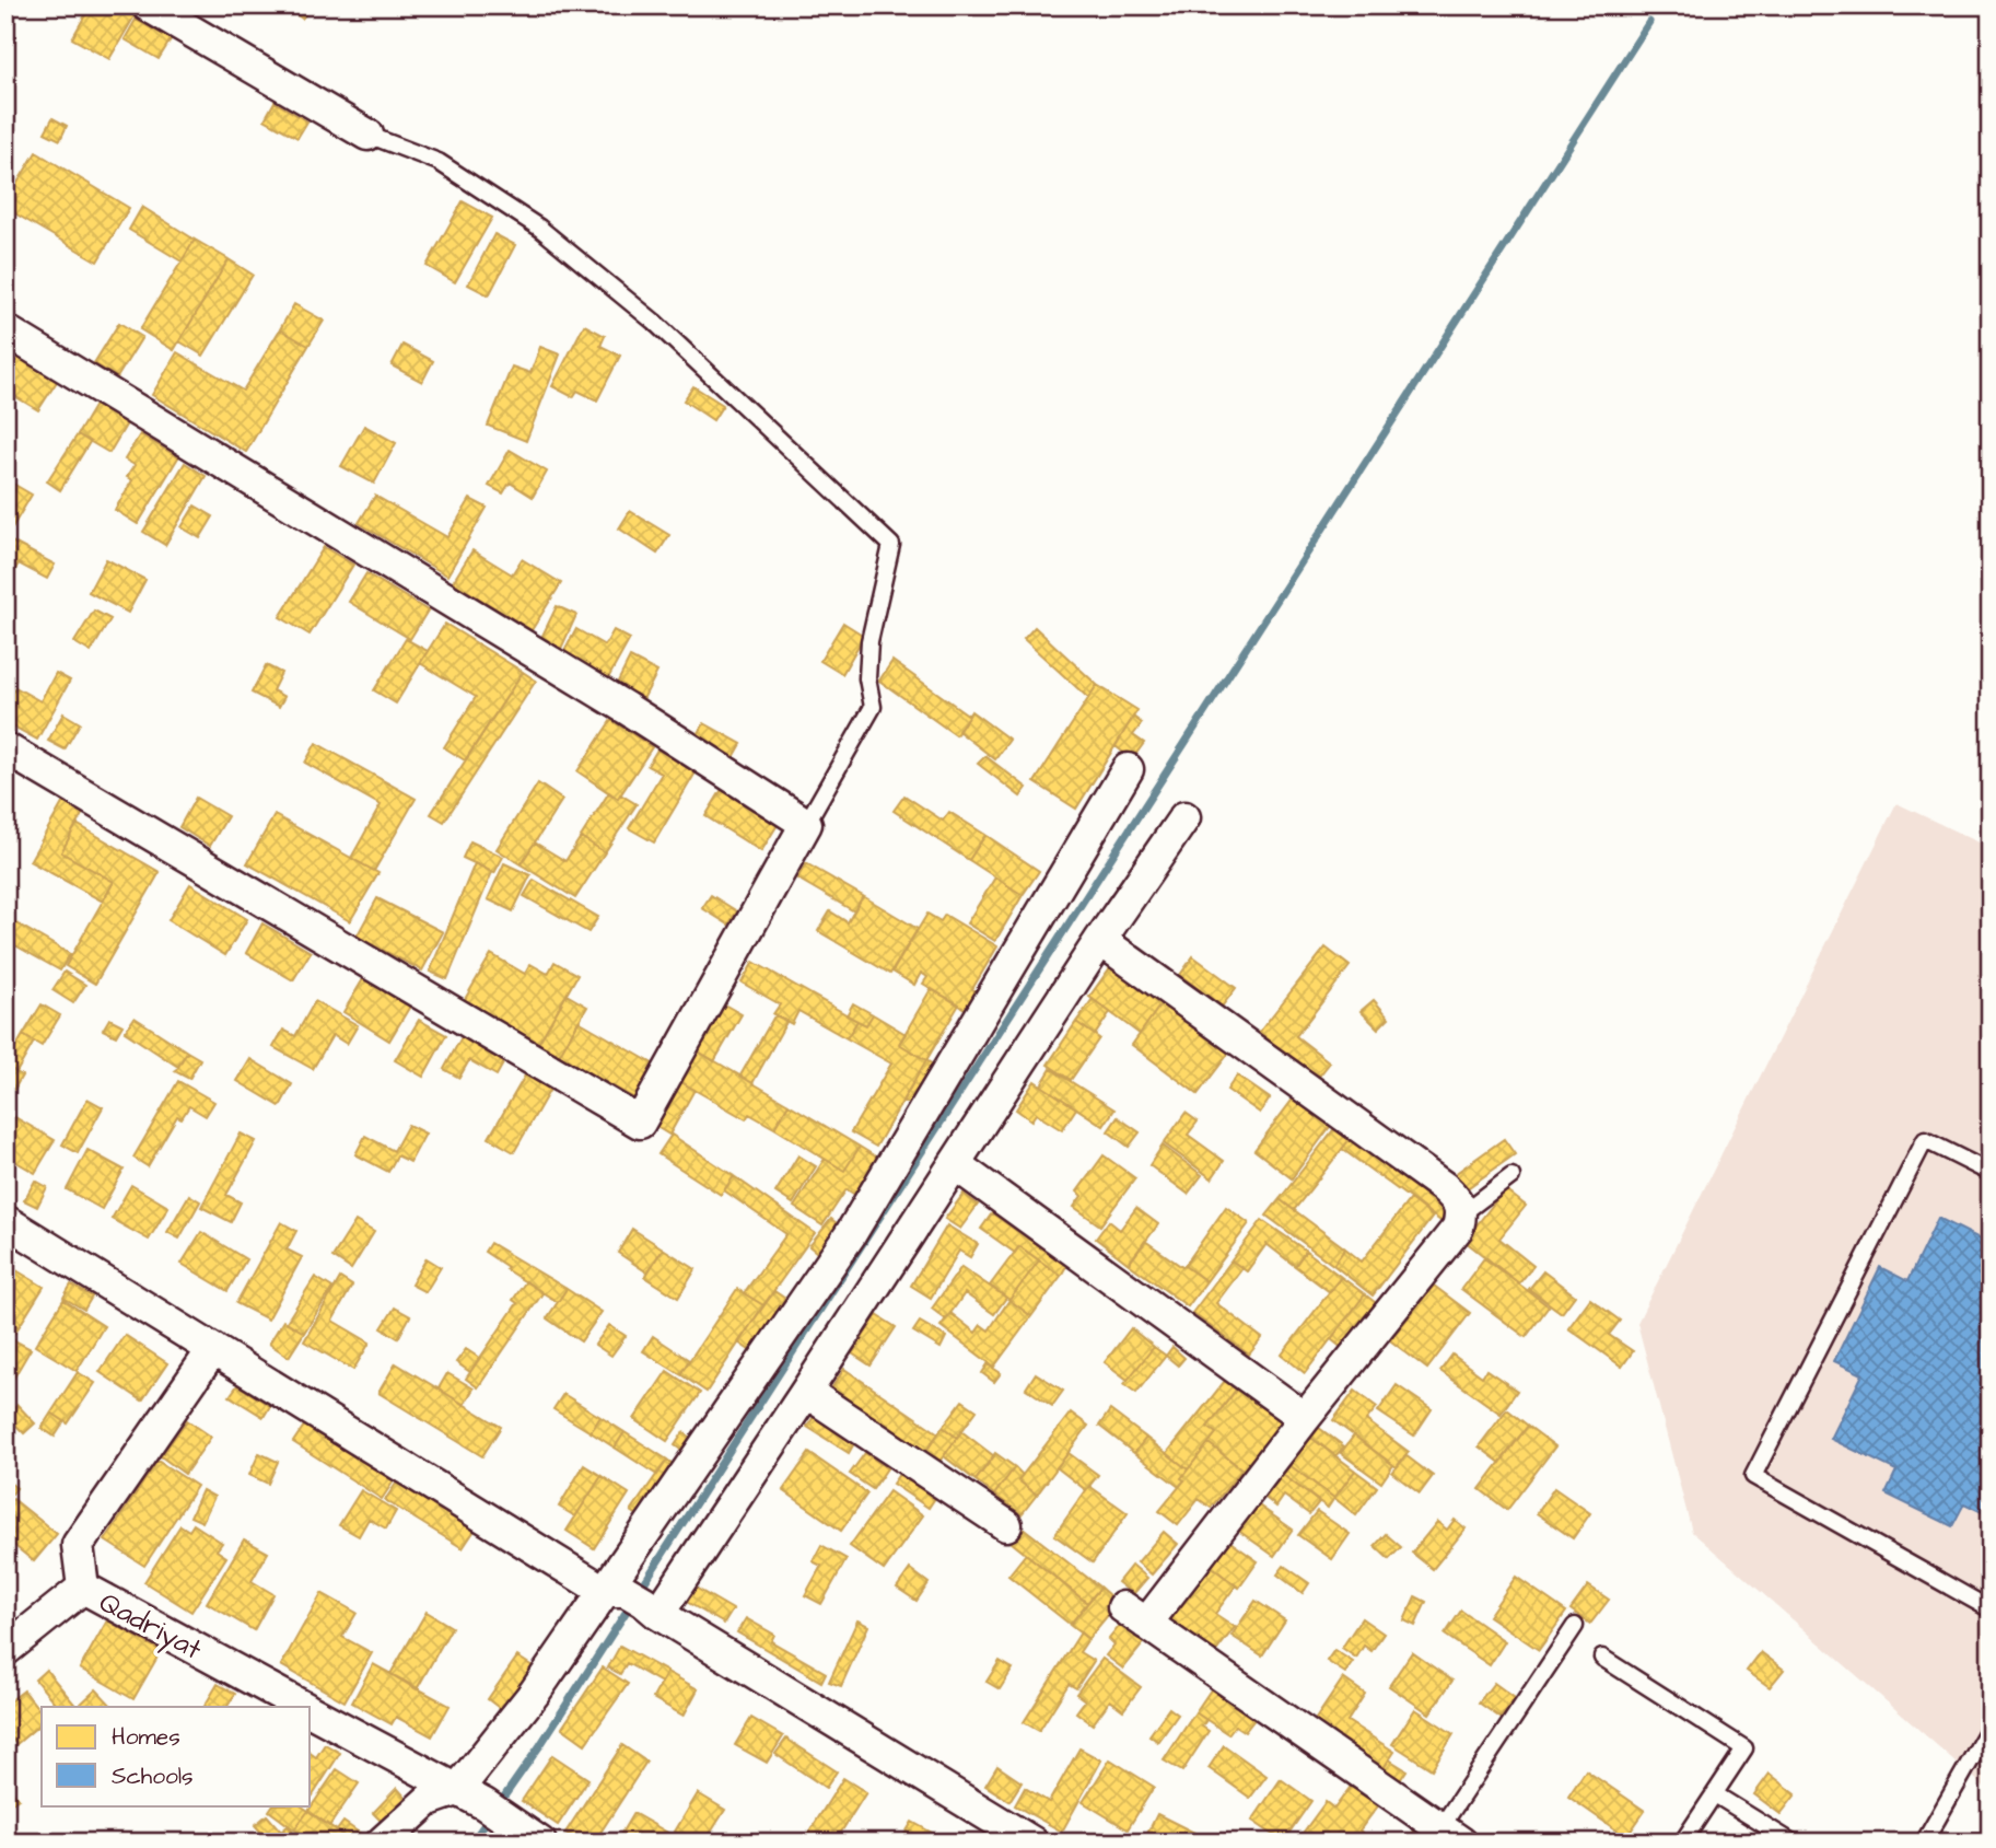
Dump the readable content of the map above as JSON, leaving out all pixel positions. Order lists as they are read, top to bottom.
{
  "streets": {
    "street": ["Qadriyat"]
  },
  "legend": ["Homes", "Schools"]
}
